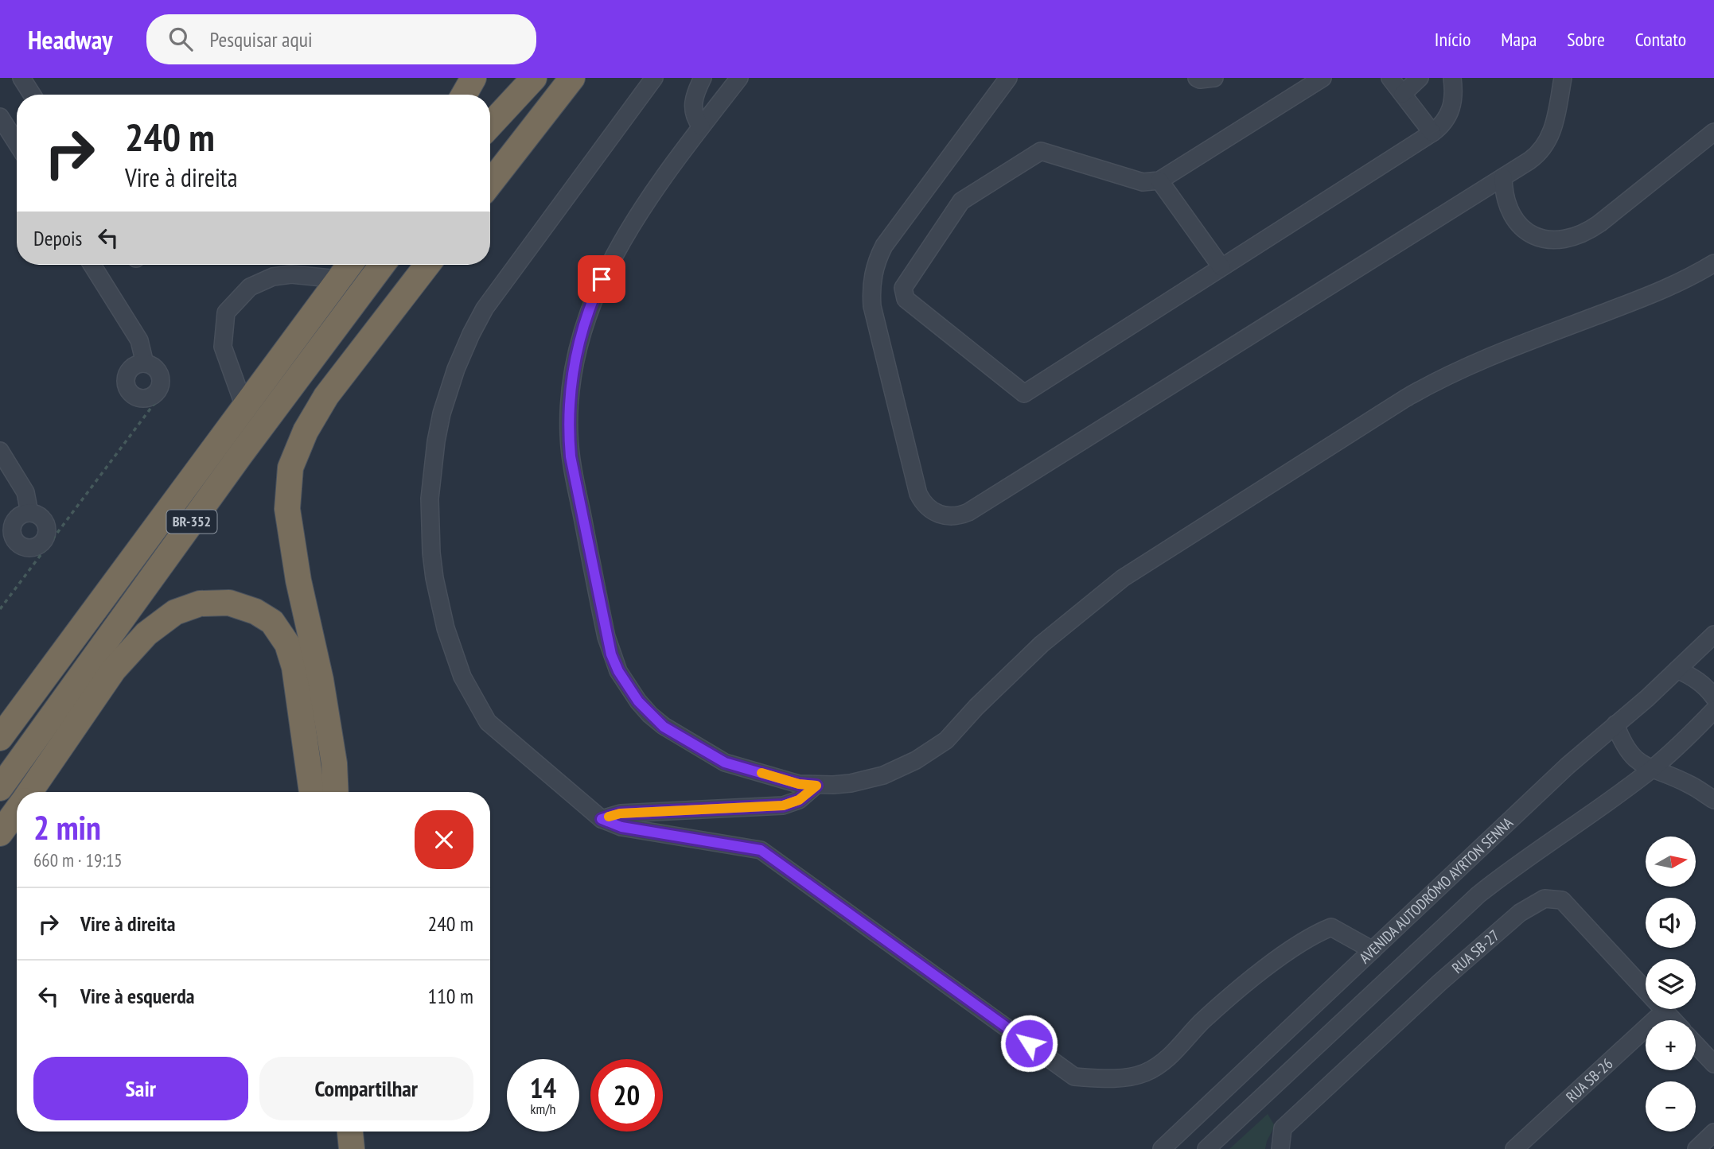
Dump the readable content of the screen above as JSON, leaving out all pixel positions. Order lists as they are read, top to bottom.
{
  "streets": {
    "highway": ["BR-352"],
    "street": ["AVENIDA AUTODRÓMO AYRTON SENNA", "RUA SB-27", "RUA SB-26"]
  },
  "crossings": [
    ["RUA SB-27", "RUA SB-26"]
  ],
  "north": "right",
  "page": {
    "header": "Headway",
    "search": "Pesquisar aqui",
    "nav": [
      "Início",
      "Mapa",
      "Sobre",
      "Contato"
    ],
    "turn": ["240 m", "Vire à direita"],
    "then": "Depois",
    "heading": ["2 min", "660 m · 19:15"],
    "map_buttons": ["+", "−"],
    "list": [
      {
        "name": "Vire à direita",
        "value": "240 m"
      },
      {
        "name": "Vire à esquerda",
        "value": "110 m"
      }
    ],
    "buttons": ["Sair", "Compartilhar"],
    "speed": "14 km/h",
    "limit": "20"
  }
}
